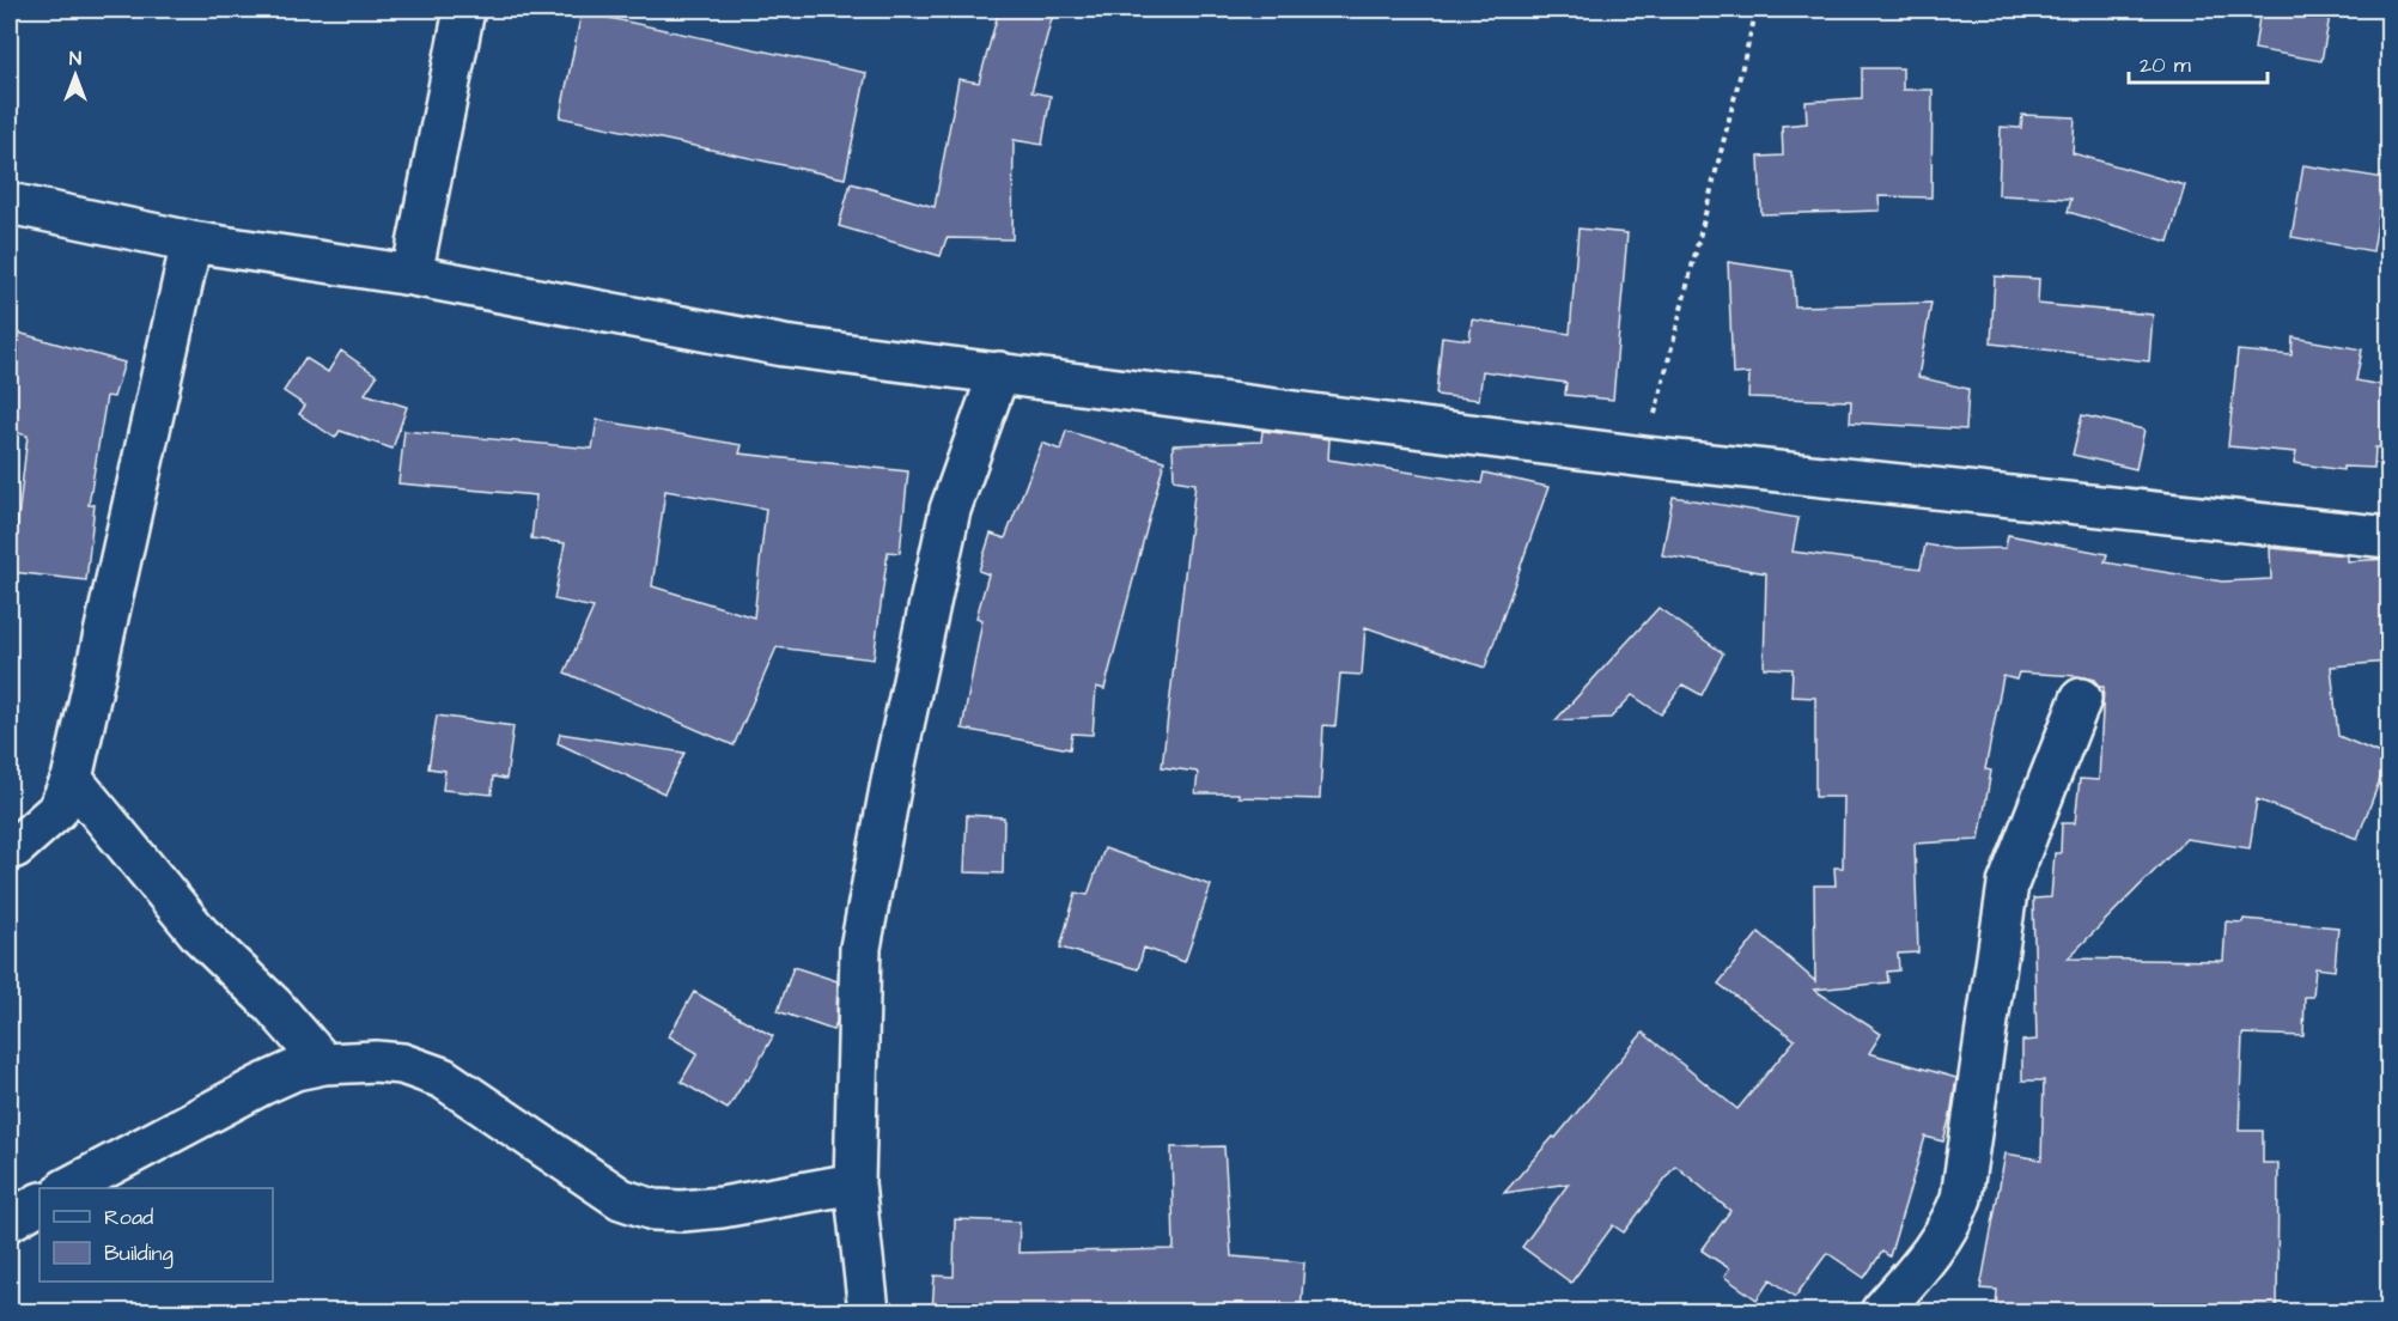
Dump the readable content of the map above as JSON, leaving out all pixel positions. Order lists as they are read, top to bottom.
{
  "legend": ["Road", "Building"],
  "scale_bar": "20 m",
  "north": "top"
}
